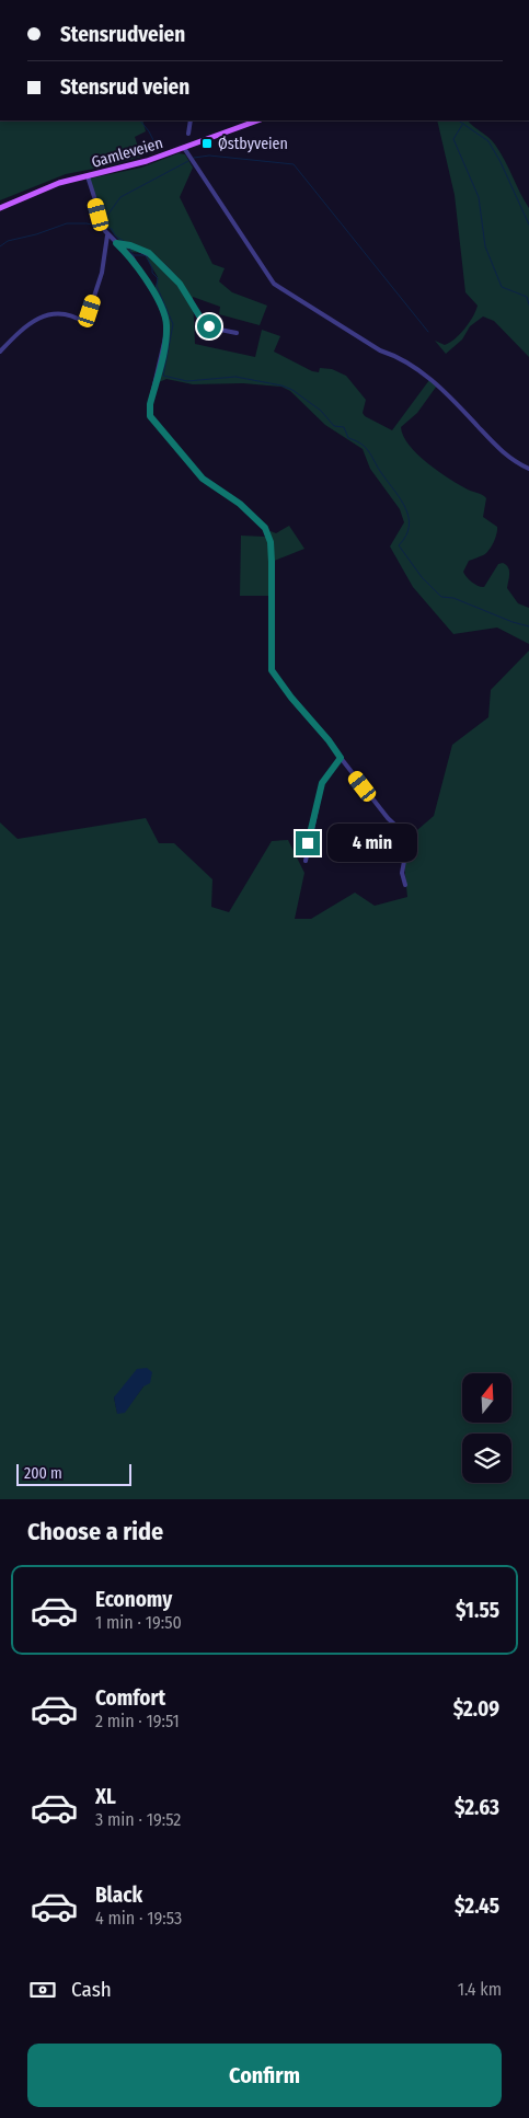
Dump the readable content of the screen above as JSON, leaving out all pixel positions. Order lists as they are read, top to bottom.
{
  "streets": {
    "main road": ["Gamleveien"]
  },
  "places": {
    "transit": ["Østbyveien"]
  },
  "scale_bar": "200 m",
  "north": "top",
  "page": {
    "banner": ["Stensrudveien", "Stensrud veien"],
    "bubble": "4 min",
    "scale": "200 m",
    "heading": "Choose a ride",
    "list": [
      {
        "name": "Economy",
        "note": "1 min · 19:50",
        "value": "$1.55"
      },
      {
        "name": "Comfort",
        "note": "2 min · 19:51",
        "value": "$2.09"
      },
      {
        "name": "XL",
        "note": "3 min · 19:52",
        "value": "$2.63"
      },
      {
        "name": "Black",
        "note": "4 min · 19:53",
        "value": "$2.45"
      }
    ],
    "pay": ["Cash", "1.4 km"],
    "buttons": "Confirm"
  }
}
